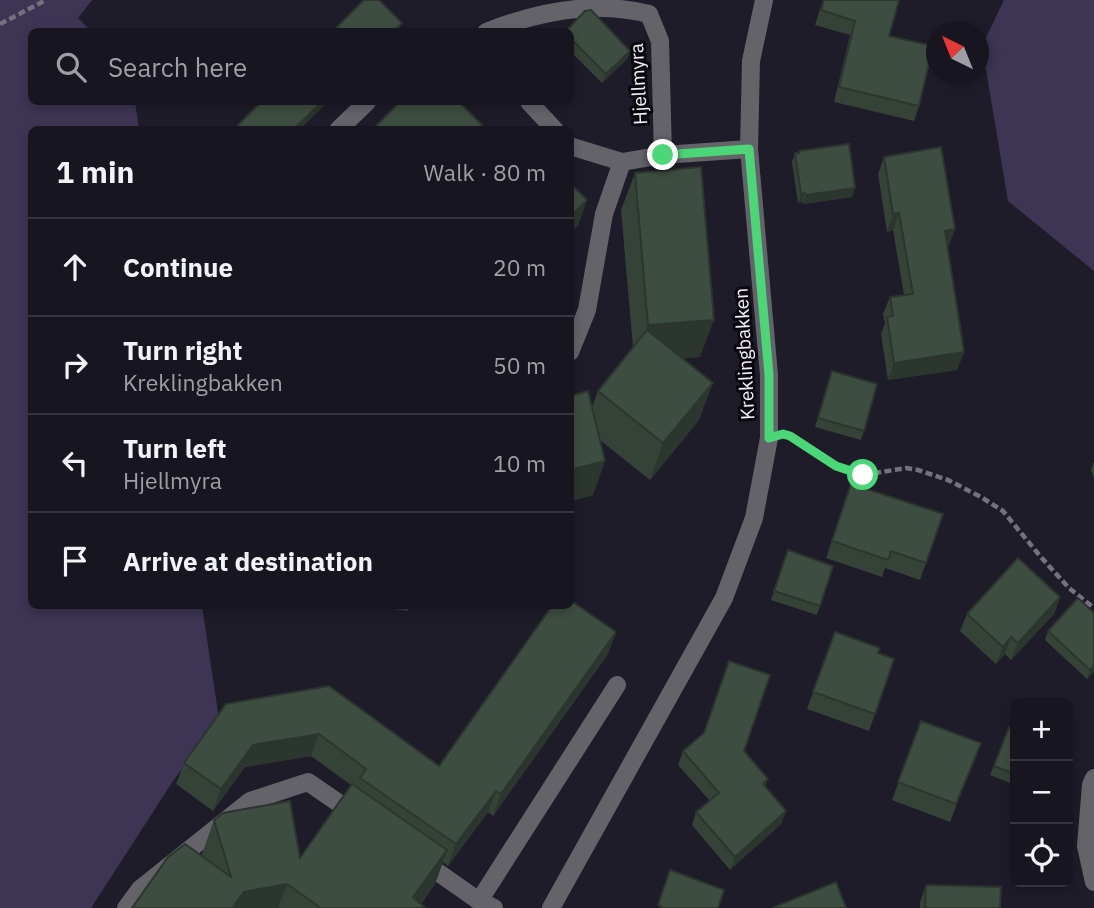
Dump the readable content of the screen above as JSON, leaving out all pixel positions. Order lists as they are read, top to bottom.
{
  "streets": {
    "street": ["Hjellmyra", "Kreklingbakken"]
  },
  "north": "top left",
  "page": {
    "search": "Search here",
    "heading": ["1 min", "Walk · 80 m"],
    "list": [
      ["Continue", "20 m"],
      ["Turn right", "Kreklingbakken", "50 m"],
      ["Turn left", "Hjellmyra", "10 m"],
      "Arrive at destination"
    ],
    "map_buttons": ["+", "−"]
  }
}
